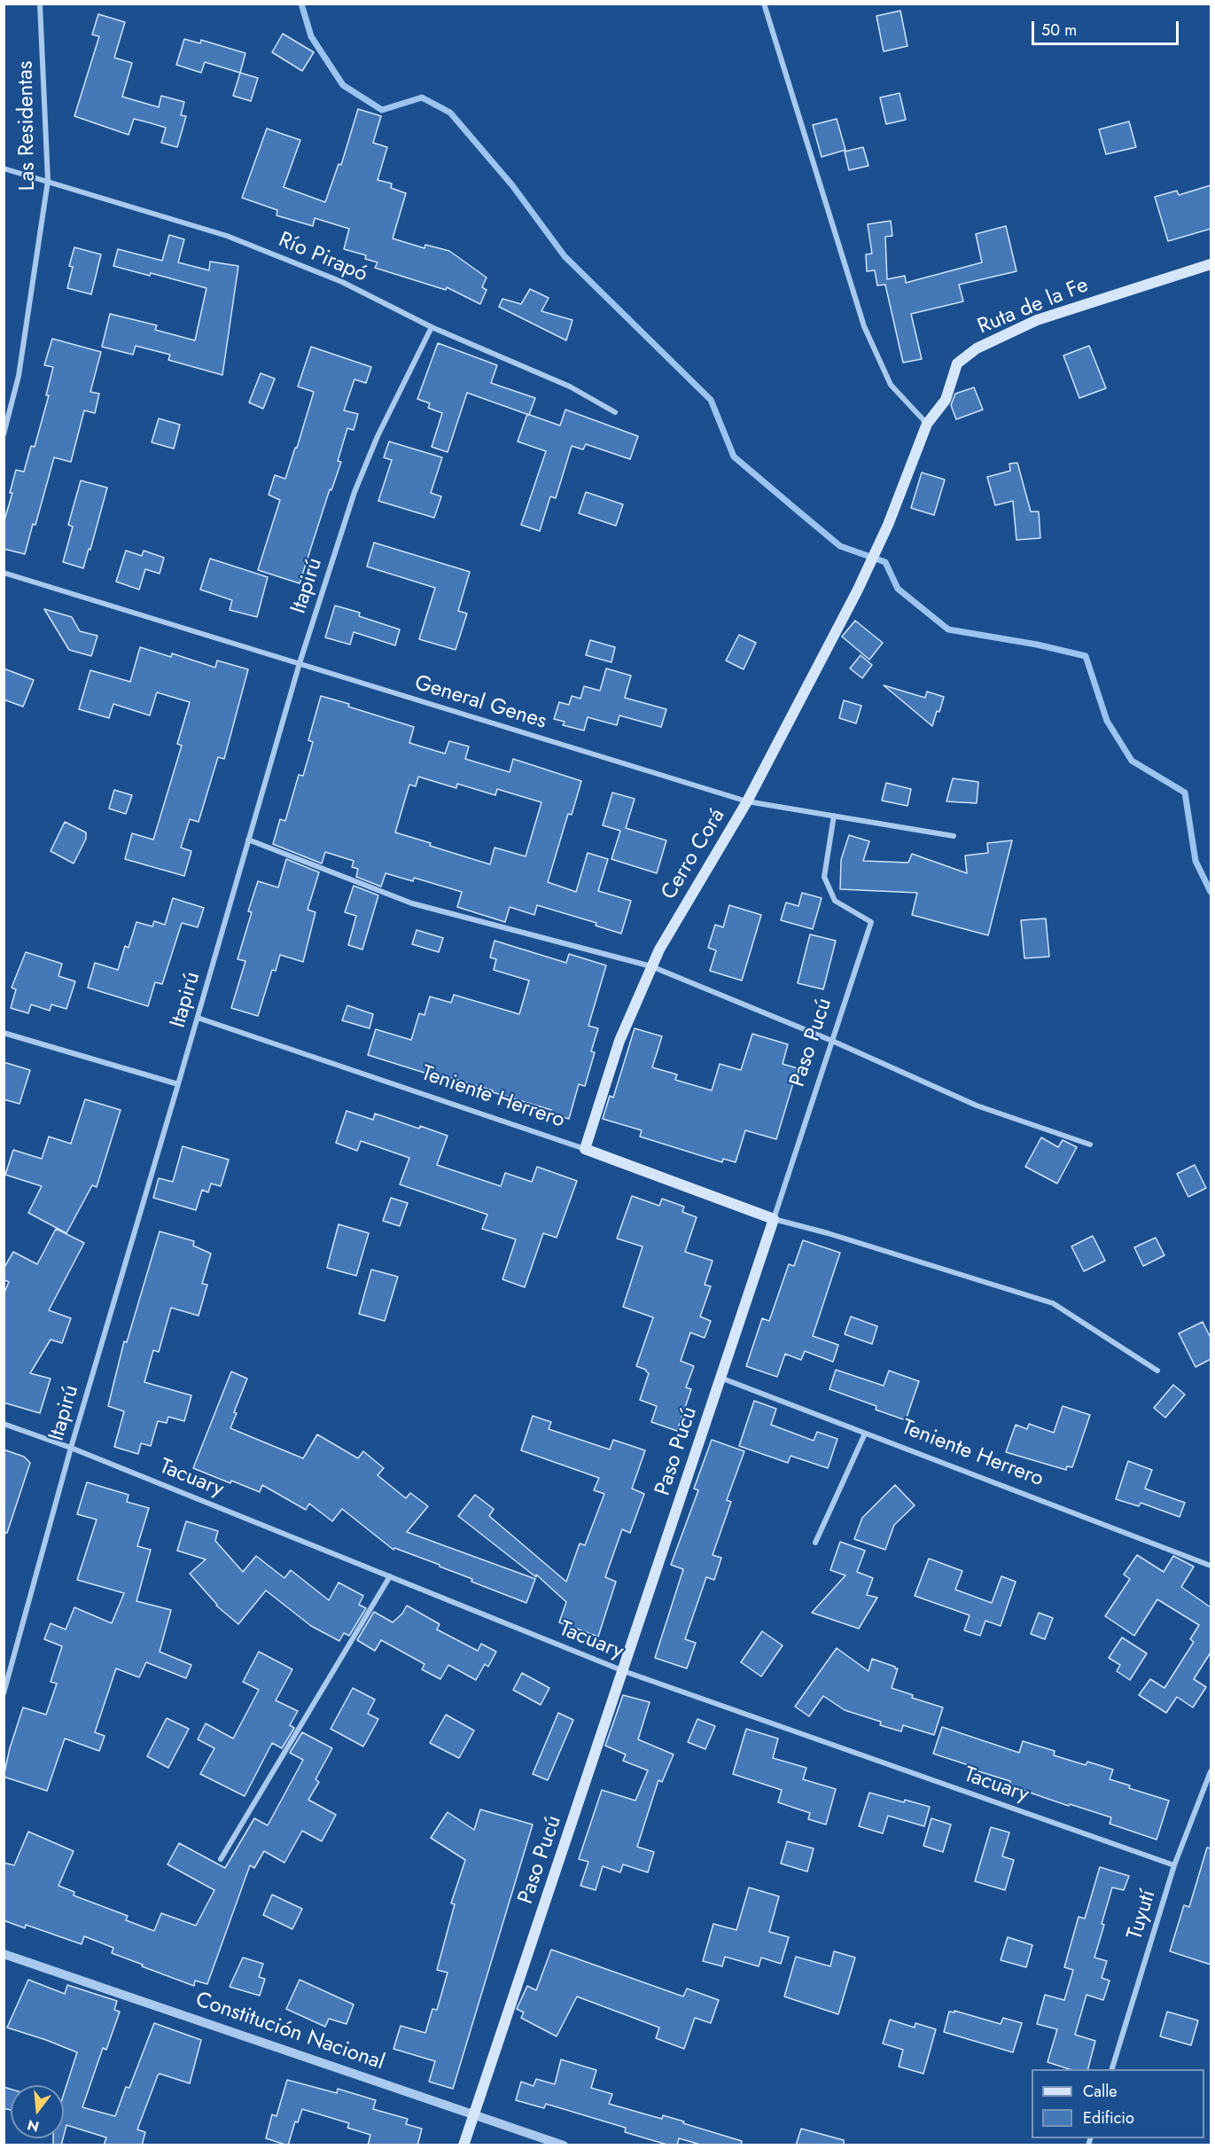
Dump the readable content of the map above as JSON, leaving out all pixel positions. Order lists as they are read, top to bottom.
{
  "streets": {
    "main road": [
      "Ruta de la Fe",
      "Cerro Corá",
      "Paso Pucú",
      "Teniente Herrero"
    ],
    "street": [
      "Las Residentas",
      "Río Pirapó",
      "Itapirú",
      "General Genes",
      "Tacuary",
      "Tuyutí",
      "Constitución Nacional"
    ]
  },
  "crossings": [
    ["Las Residentas", "Río Pirapó"],
    ["Río Pirapó", "Itapirú"],
    ["Ruta de la Fe", "Cerro Corá"],
    ["Itapirú", "General Genes"],
    ["Itapirú", "Teniente Herrero"],
    ["Itapirú", "Tacuary"],
    ["General Genes", "Cerro Corá"],
    ["General Genes", "Paso Pucú"],
    ["Cerro Corá", "Teniente Herrero"],
    ["Paso Pucú", "Teniente Herrero"],
    ["Paso Pucú", "Tacuary"],
    ["Paso Pucú", "Constitución Nacional"],
    ["Tacuary", "Tuyutí"]
  ],
  "legend": ["Calle", "Edificio"],
  "scale_bar": "50 m",
  "north": "bottom"
}
